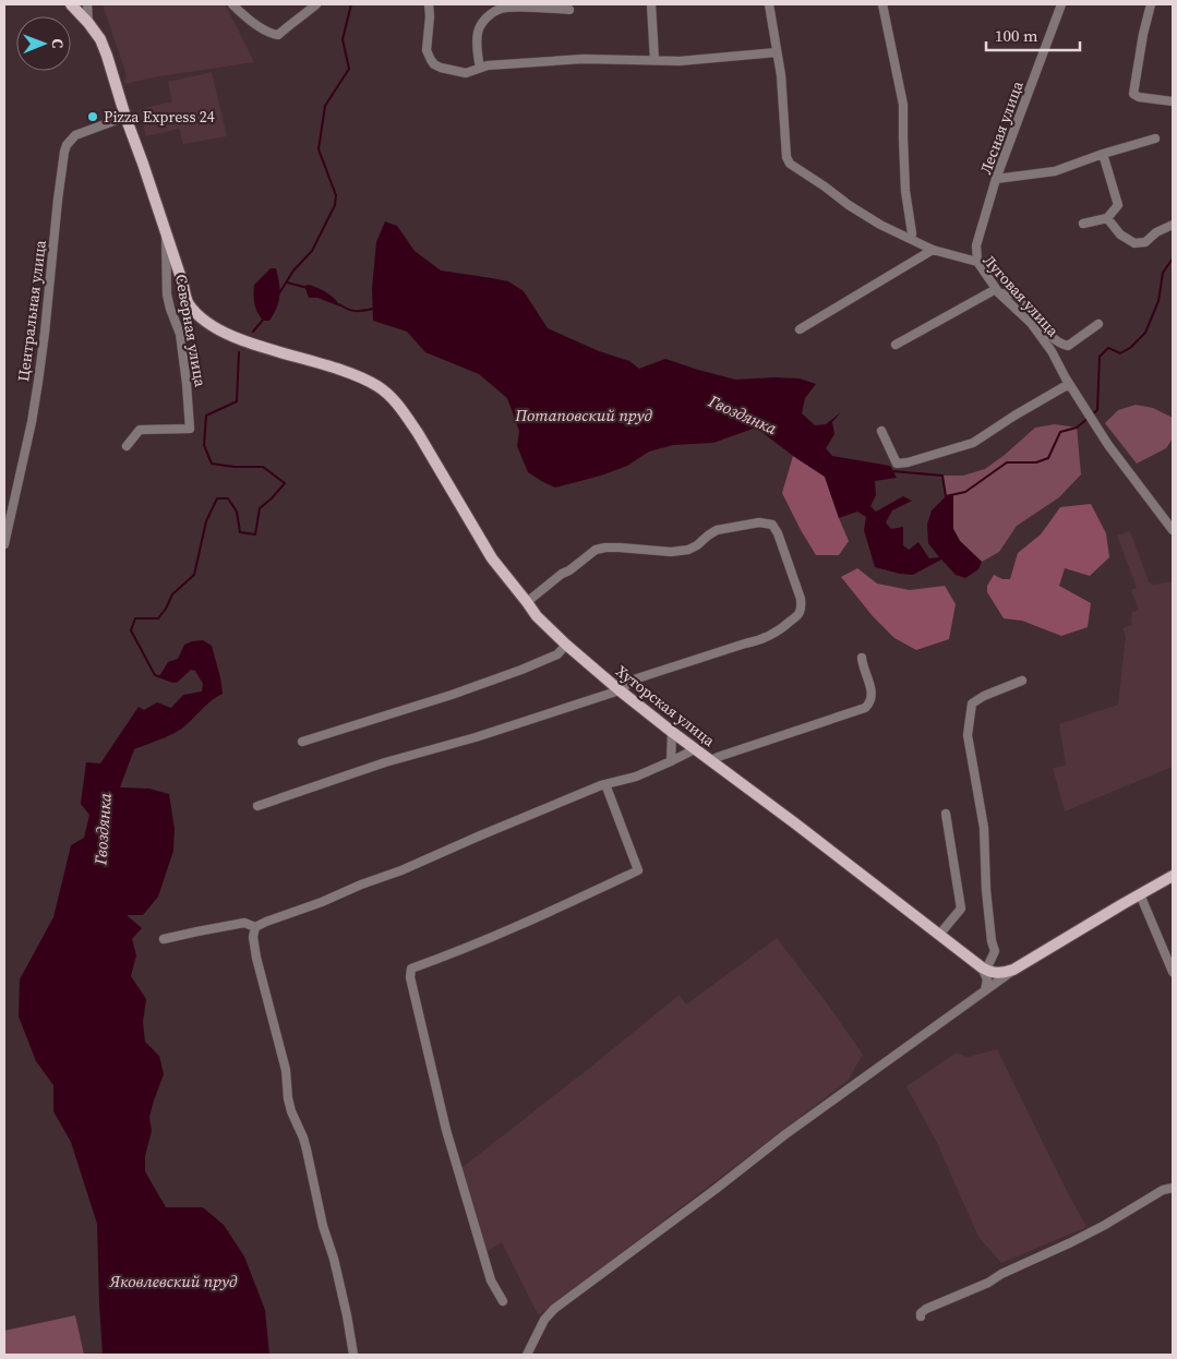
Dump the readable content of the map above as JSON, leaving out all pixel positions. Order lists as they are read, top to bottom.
{
  "streets": {
    "main road": ["Хуторская улица"],
    "street": [
      "Лесная улица",
      "Луговая улица",
      "Центральная улица",
      "Северная улица"
    ]
  },
  "crossings": [
    ["Лесная улица", "Луговая улица"],
    ["Центральная улица", "Хуторская улица"],
    ["Северная улица", "Хуторская улица"]
  ],
  "water": ["Потаповский пруд", "Гвоздянка", "Яковлевский пруд"],
  "places": ["Pizza Express 24"],
  "scale_bar": "100 m",
  "north": "right"
}
